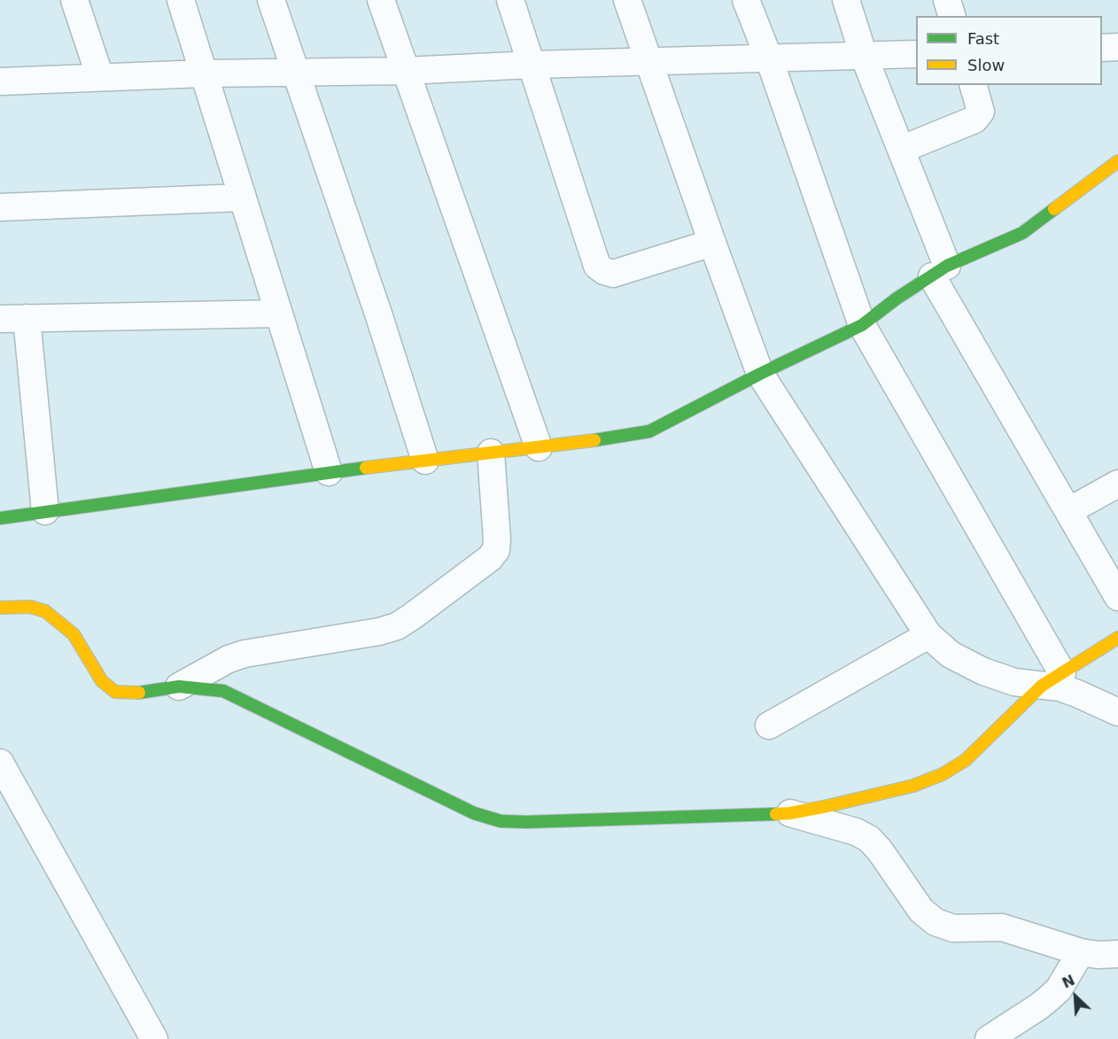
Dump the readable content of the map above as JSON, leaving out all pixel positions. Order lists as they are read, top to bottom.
{
  "legend": ["Fast", "Slow"],
  "north": "top left"
}
